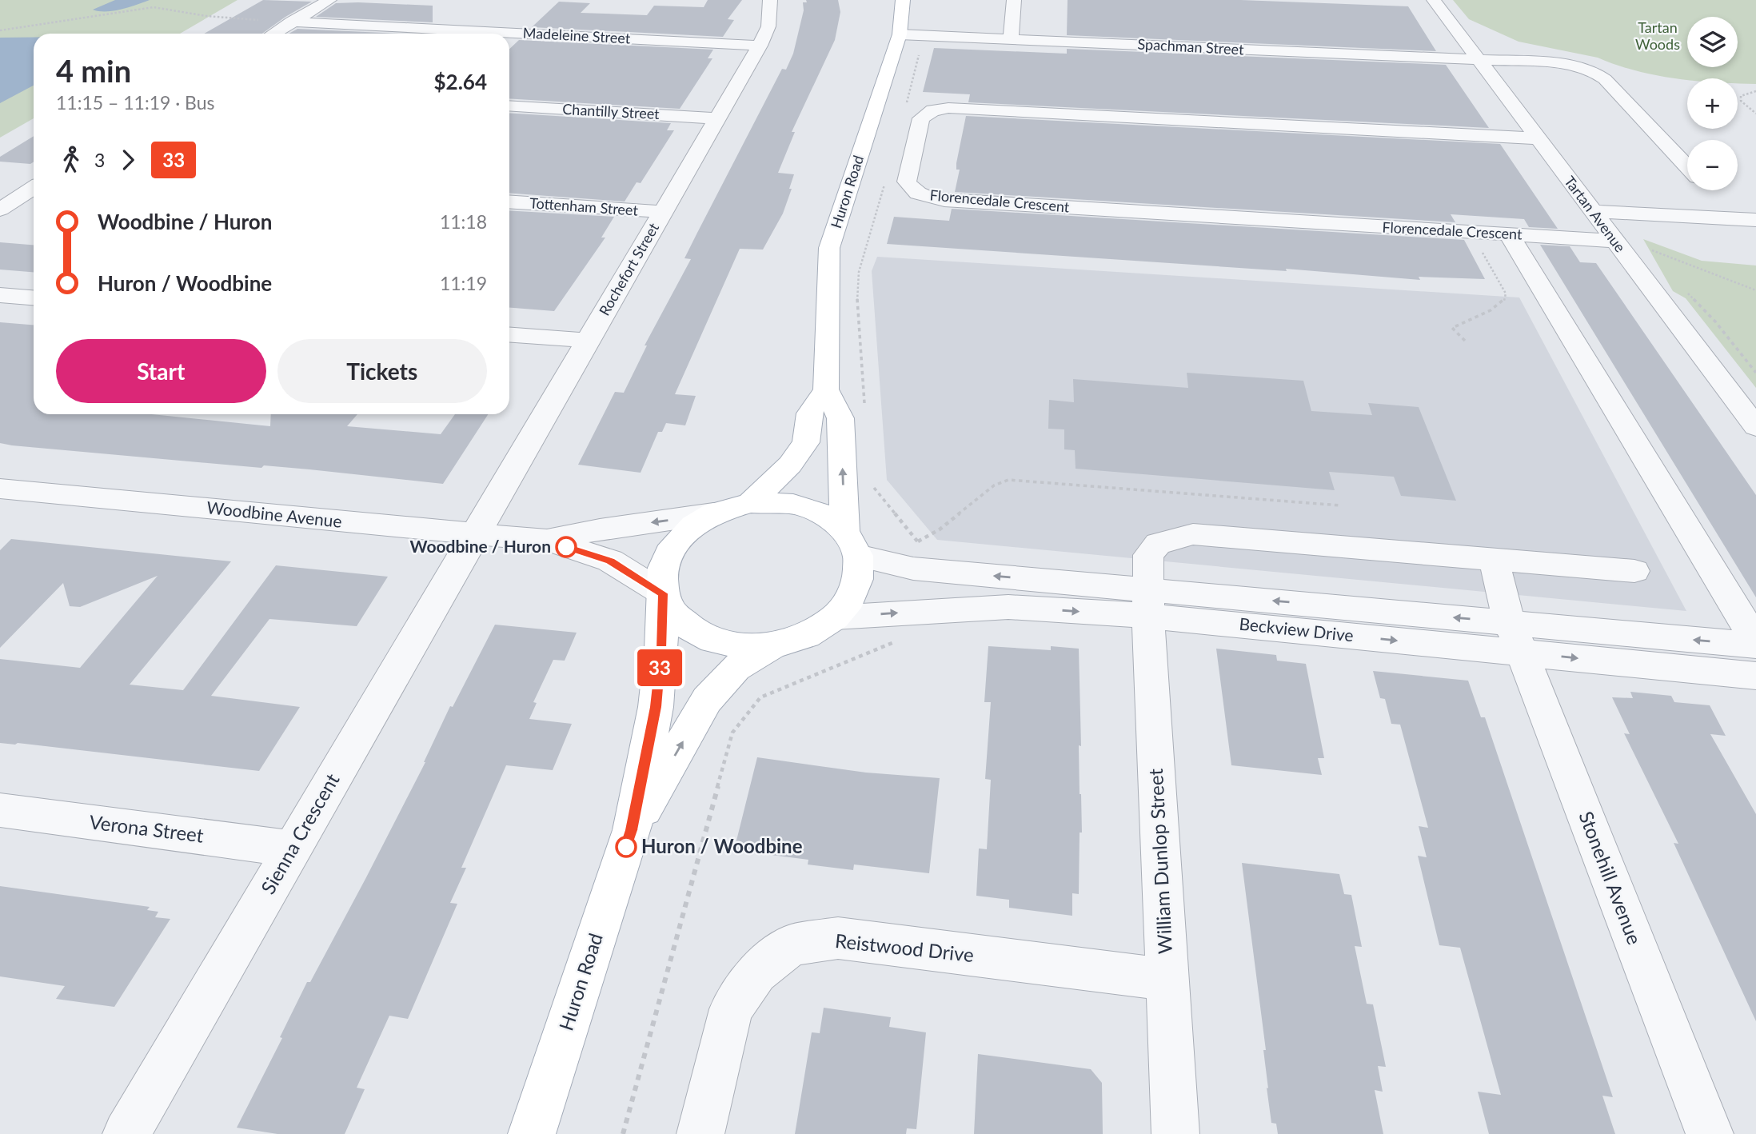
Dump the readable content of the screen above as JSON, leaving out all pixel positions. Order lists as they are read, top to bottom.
{
  "streets": {
    "main road": ["Huron Road"],
    "street": [
      "Madeleine Street",
      "Spachman Street",
      "Chantilly Street",
      "Florencedale Crescent",
      "Tottenham Street",
      "Tartan Avenue",
      "Rochefort Street",
      "Woodbine Avenue",
      "Beckview Drive",
      "Verona Street",
      "Sienna Crescent",
      "William Dunlop Street",
      "Stonehill Avenue",
      "Reistwood Drive"
    ]
  },
  "crossings": [
    ["Madeleine Street", "Rochefort Street"],
    ["Spachman Street", "Huron Road"],
    ["Spachman Street", "Tartan Avenue"],
    ["Chantilly Street", "Rochefort Street"],
    ["Huron Road", "Woodbine Avenue"],
    ["Huron Road", "Beckview Drive"],
    ["Florencedale Crescent", "Tartan Avenue"],
    ["Tottenham Street", "Rochefort Street"],
    ["Rochefort Street", "Woodbine Avenue"],
    ["Rochefort Street", "Sienna Crescent"],
    ["Woodbine Avenue", "Beckview Drive"],
    ["Woodbine Avenue", "Sienna Crescent"],
    ["Beckview Drive", "William Dunlop Street"],
    ["Beckview Drive", "Stonehill Avenue"],
    ["Verona Street", "Sienna Crescent"],
    ["William Dunlop Street", "Stonehill Avenue"],
    ["William Dunlop Street", "Reistwood Drive"]
  ],
  "parks": ["Tartan Woods"],
  "places": ["Woodbine / Huron", "Huron / Woodbine"],
  "lines": ["bus line 33"],
  "page": {
    "on_map": "33",
    "map_buttons": ["+", "−"],
    "heading": ["4 min", "11:15 – 11:19 · Bus", "$2.64"],
    "legs": ["3", "33"],
    "list": [
      {
        "name": "Woodbine / Huron",
        "value": "11:18"
      },
      {
        "name": "Huron / Woodbine",
        "value": "11:19"
      }
    ],
    "buttons": ["Start", "Tickets"]
  }
}
